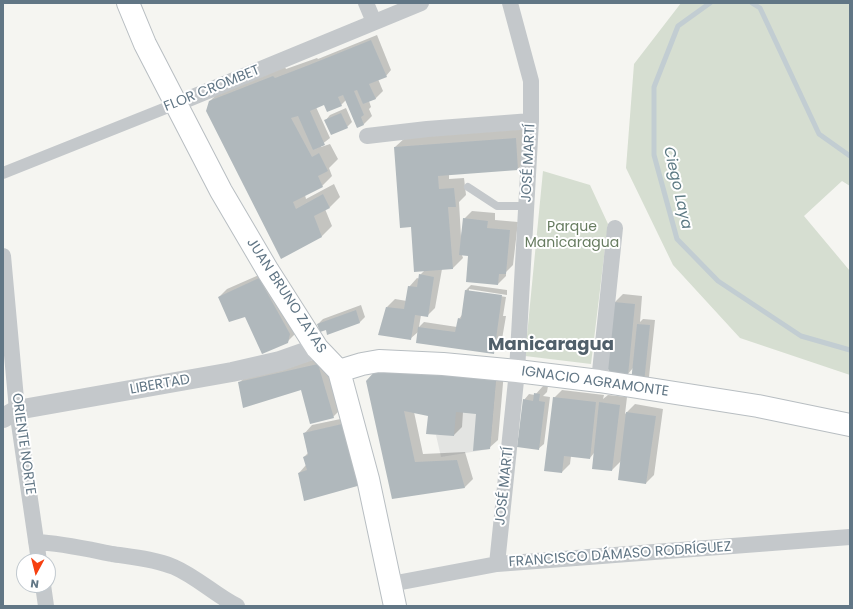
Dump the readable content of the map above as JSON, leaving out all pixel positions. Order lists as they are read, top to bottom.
{
  "streets": {
    "main road": ["JUAN BRUNO ZAYAS", "IGNACIO AGRAMONTE"],
    "street": [
      "FLOR CROMBET",
      "JOSÉ MARTÍ",
      "LIBERTAD",
      "ORIENTE NORTE",
      "FRANCISCO DÁMASO RODRÍGUEZ"
    ]
  },
  "crossings": [
    ["FLOR CROMBET", "JUAN BRUNO ZAYAS"],
    ["JOSÉ MARTÍ", "IGNACIO AGRAMONTE"],
    ["JOSÉ MARTÍ", "FRANCISCO DÁMASO RODRÍGUEZ"],
    ["JUAN BRUNO ZAYAS", "IGNACIO AGRAMONTE"],
    ["JUAN BRUNO ZAYAS", "LIBERTAD"],
    ["JUAN BRUNO ZAYAS", "FRANCISCO DÁMASO RODRÍGUEZ"],
    ["LIBERTAD", "ORIENTE NORTE"]
  ],
  "districts": ["Manicaragua"],
  "water": ["Ciego Laya"],
  "parks": ["Parque Manicaragua"],
  "north": "bottom"
}
